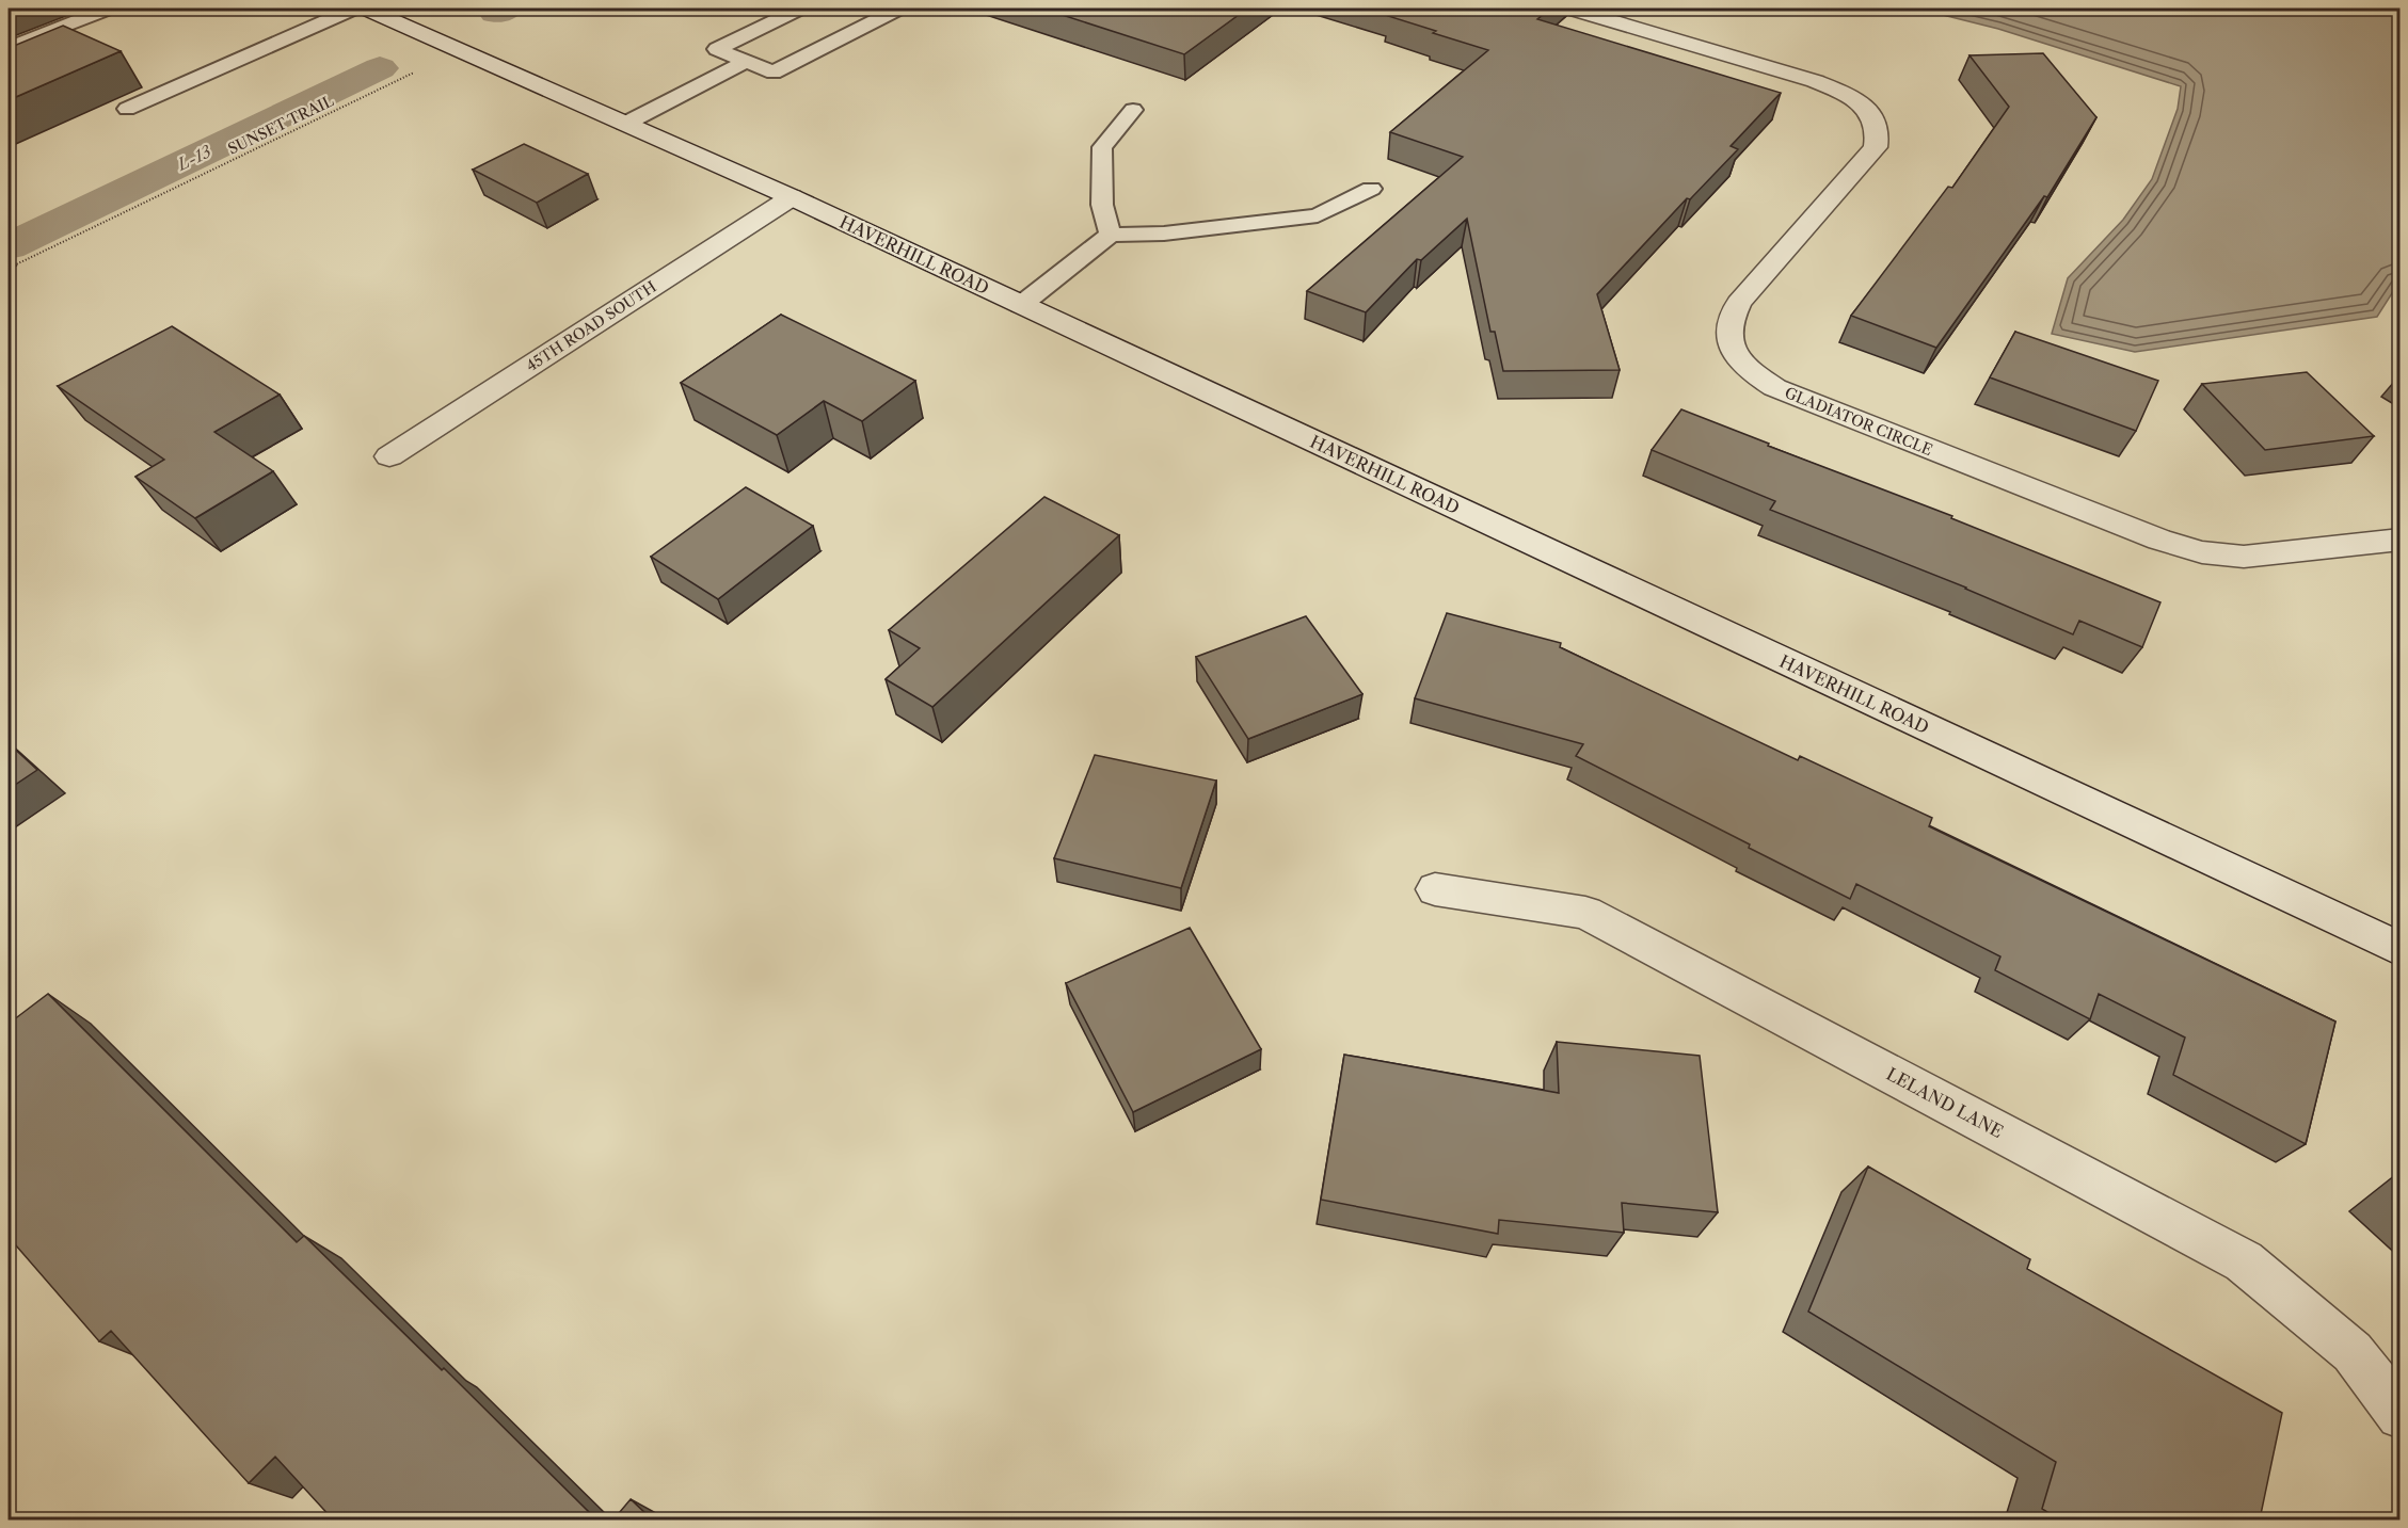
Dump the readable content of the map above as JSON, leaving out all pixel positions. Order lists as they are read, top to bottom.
{
  "streets": {
    "street": [
      "HAVERHILL ROAD",
      "45TH ROAD SOUTH",
      "GLADIATOR CIRCLE",
      "LELAND LANE"
    ],
    "path": ["SUNSET TRAIL"]
  },
  "crossings": [
    ["SUNSET TRAIL", "HAVERHILL ROAD"],
    ["HAVERHILL ROAD", "45TH ROAD SOUTH"]
  ],
  "water": ["L-13"]
}
